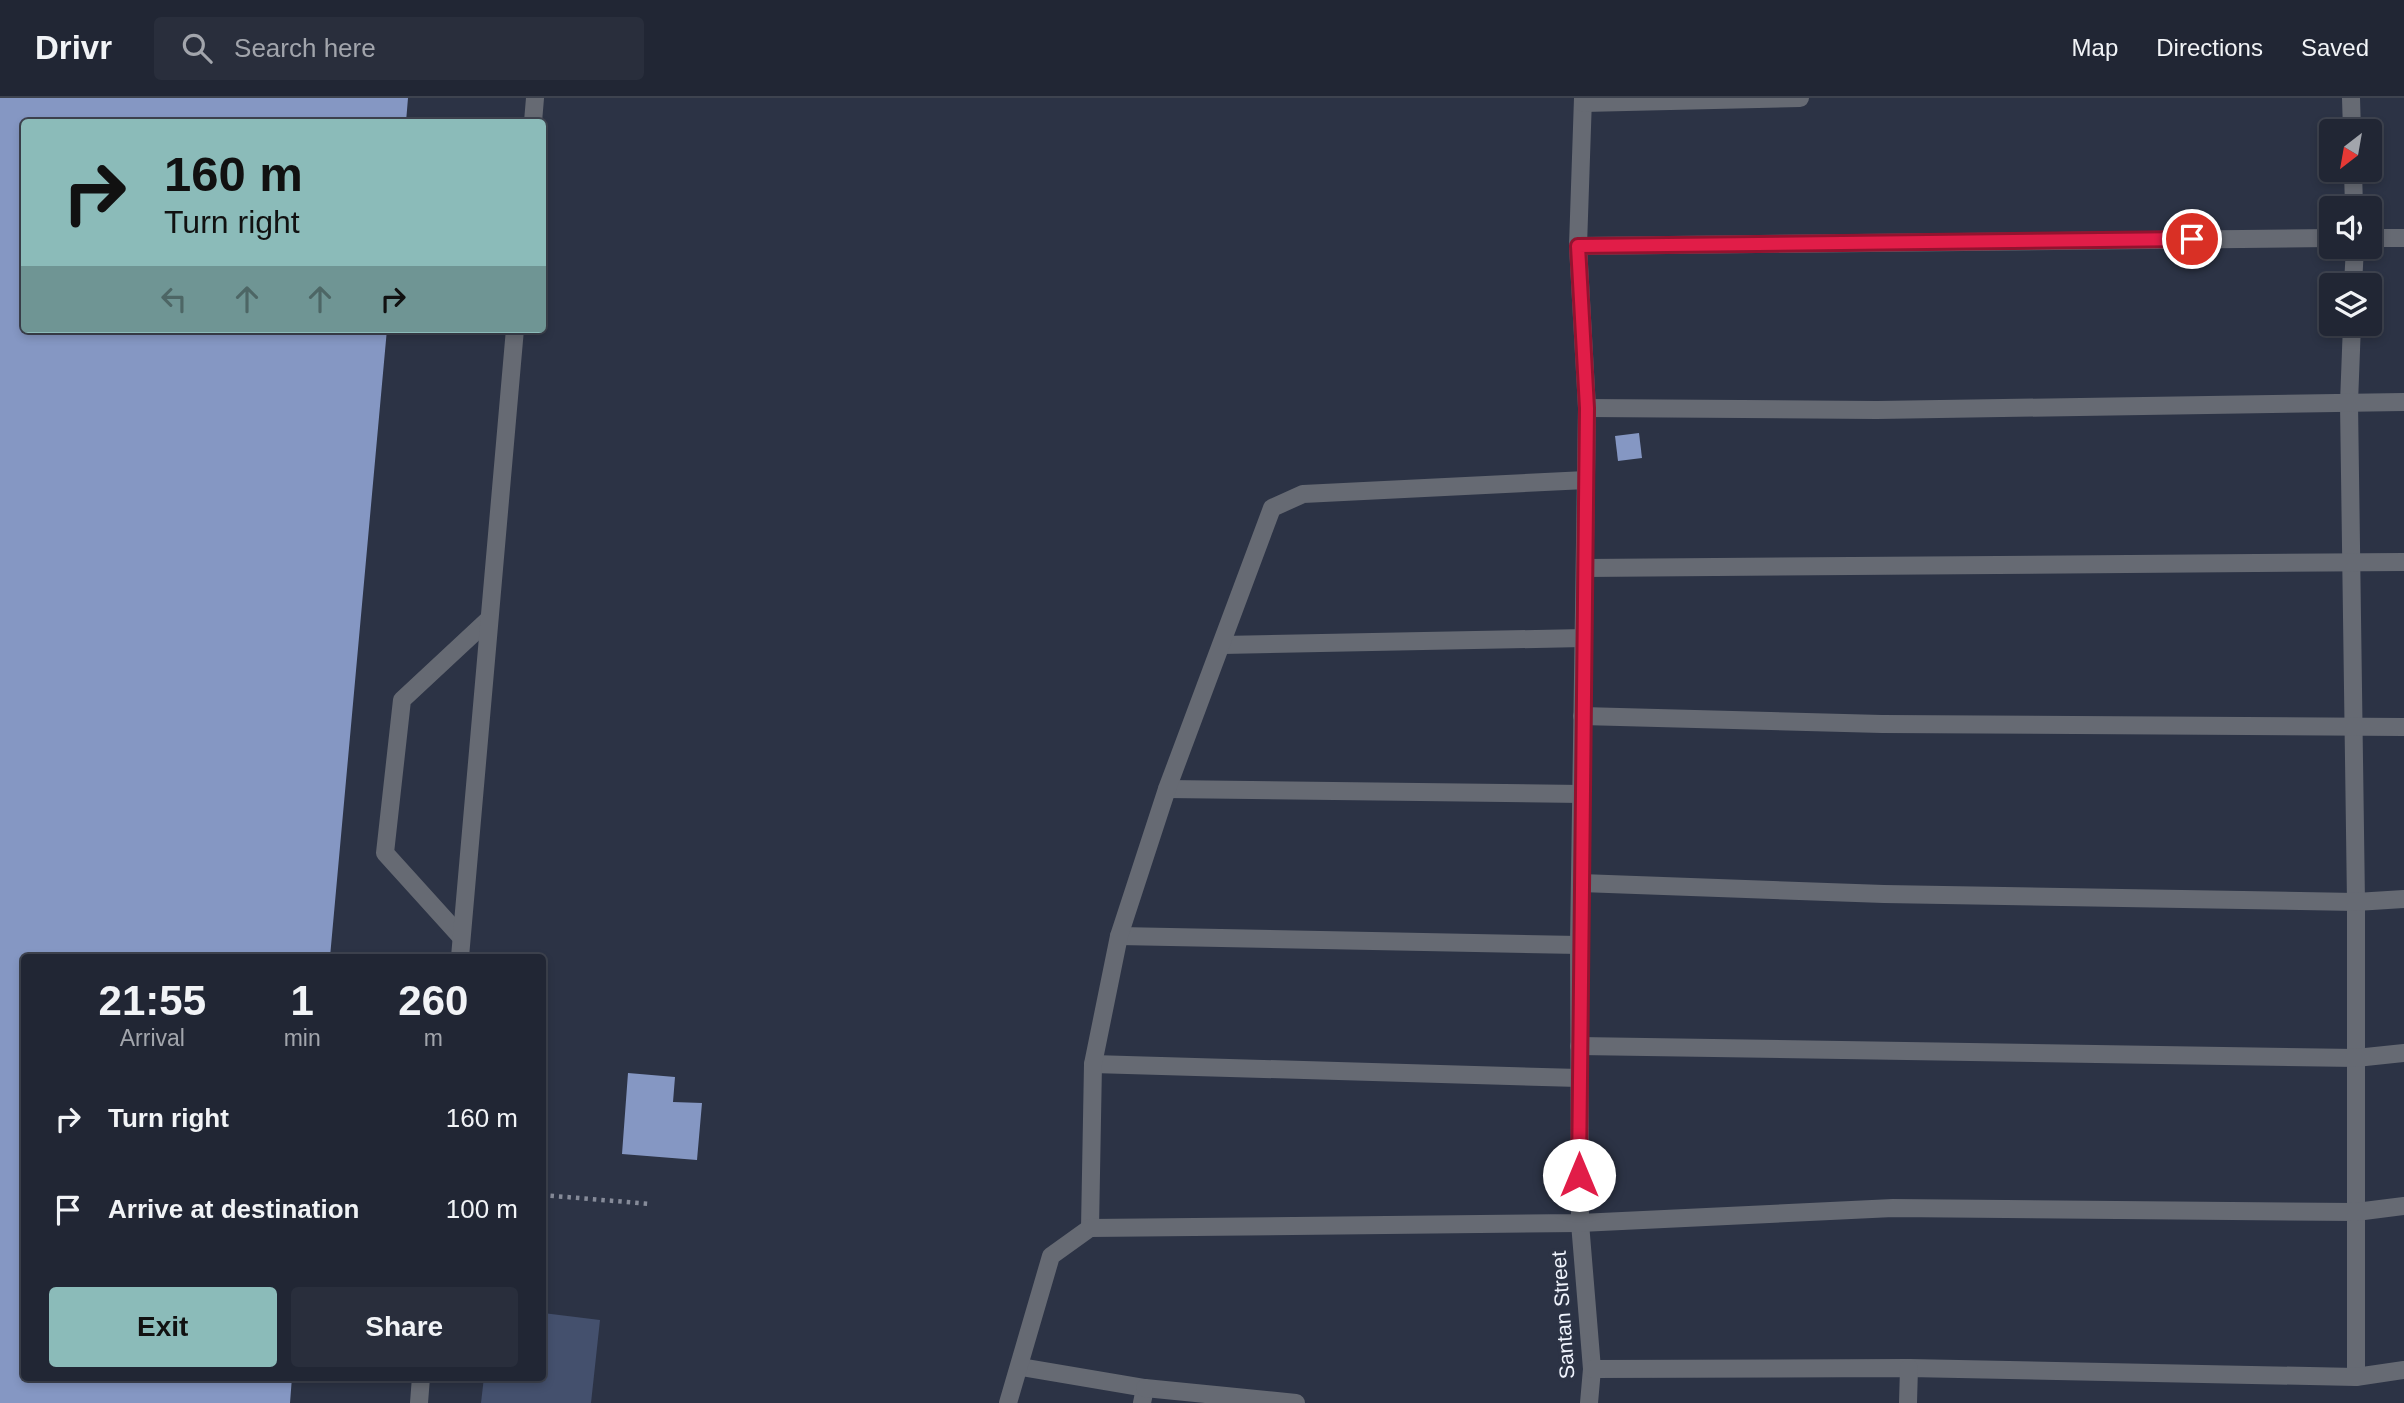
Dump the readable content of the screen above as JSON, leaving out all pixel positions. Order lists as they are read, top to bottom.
{
  "streets": {
    "street": ["Santan Street"]
  },
  "north": "bottom left",
  "page": {
    "header": "Drivr",
    "search": "Search here",
    "nav": ["Map", "Directions", "Saved"],
    "turn": ["160 m", "Turn right"],
    "eta": [
      "21:55",
      "Arrival",
      "1",
      "min",
      "260",
      "m"
    ],
    "list": [
      {
        "name": "Turn right",
        "value": "160 m"
      },
      {
        "name": "Arrive at destination",
        "value": "100 m"
      }
    ],
    "buttons": ["Exit", "Share"]
  }
}
